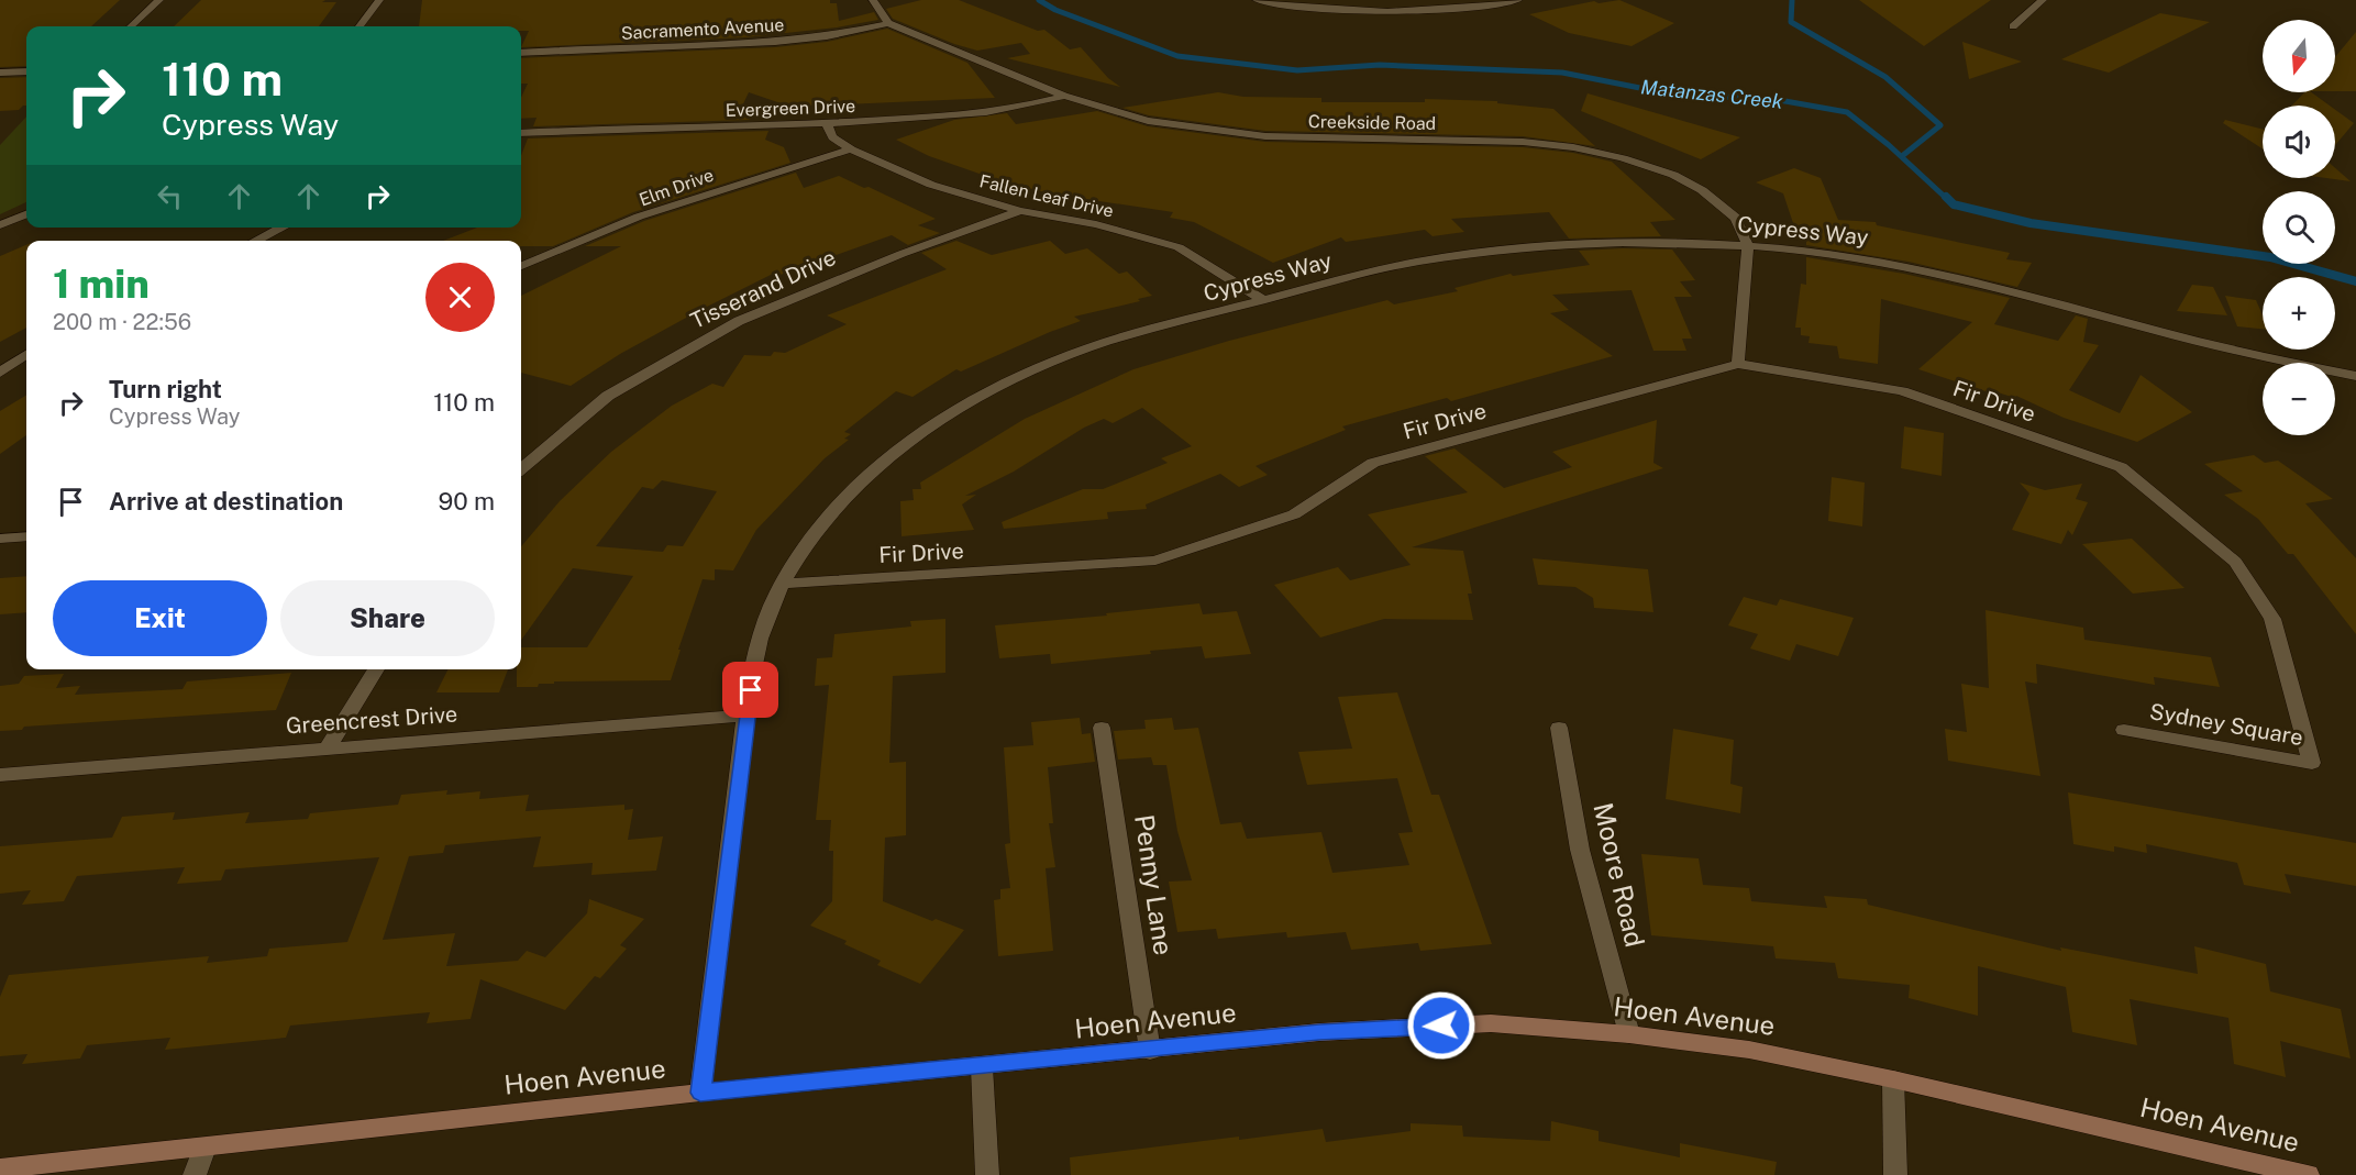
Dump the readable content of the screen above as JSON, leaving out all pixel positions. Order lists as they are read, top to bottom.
{
  "streets": {
    "street": [
      "Sacramento Avenue",
      "Evergreen Drive",
      "Creekside Road",
      "Elm Drive",
      "Fallen Leaf Drive",
      "Cypress Way",
      "Tisserand Drive",
      "Fir Drive",
      "Greencrest Drive",
      "Sydney Square",
      "Moore Road",
      "Penny Lane",
      "Hoen Avenue"
    ]
  },
  "crossings": [
    ["Sacramento Avenue", "Creekside Road"],
    ["Evergreen Drive", "Creekside Road"],
    ["Evergreen Drive", "Fallen Leaf Drive"],
    ["Creekside Road", "Cypress Way"],
    ["Creekside Road", "Fir Drive"],
    ["Elm Drive", "Fallen Leaf Drive"],
    ["Fallen Leaf Drive", "Cypress Way"],
    ["Fallen Leaf Drive", "Tisserand Drive"],
    ["Cypress Way", "Fir Drive"],
    ["Cypress Way", "Greencrest Drive"],
    ["Cypress Way", "Hoen Avenue"],
    ["Fir Drive", "Sydney Square"],
    ["Moore Road", "Hoen Avenue"],
    ["Penny Lane", "Hoen Avenue"]
  ],
  "water": ["Matanzas Creek"],
  "north": "bottom",
  "page": {
    "map_buttons": ["+", "−"],
    "turn": ["110 m", "Cypress Way"],
    "heading": ["1 min", "200 m · 22:56"],
    "list": [
      {
        "name": "Turn right",
        "note": "Cypress Way",
        "value": "110 m"
      },
      {
        "name": "Arrive at destination",
        "value": "90 m"
      }
    ],
    "buttons": ["Exit", "Share"]
  }
}
